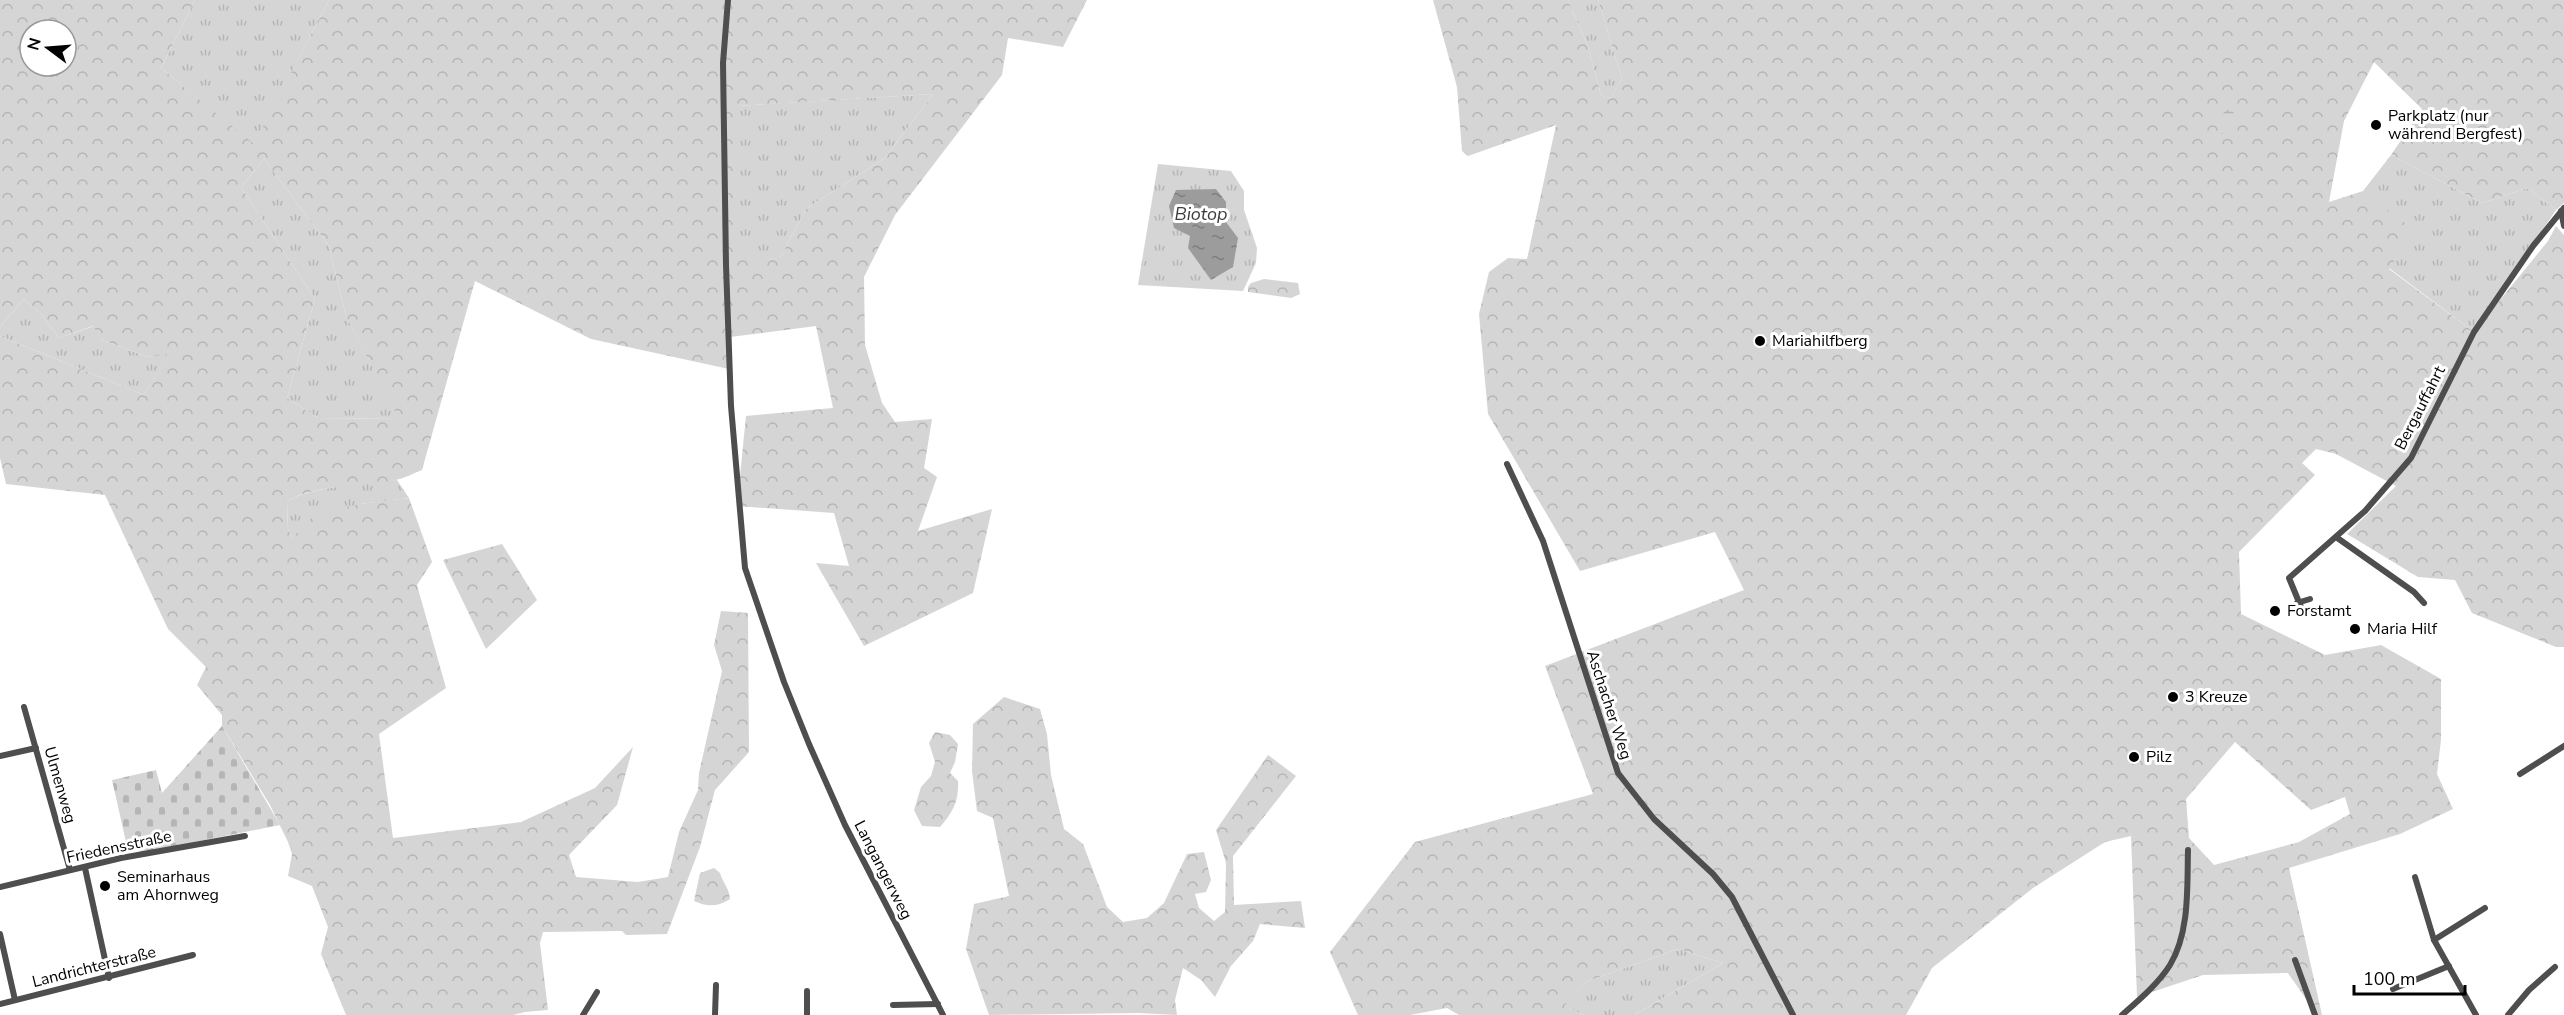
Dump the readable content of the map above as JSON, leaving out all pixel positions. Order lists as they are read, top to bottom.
{
  "streets": {
    "street": [
      "Bergauffahrt",
      "Aschacher Weg",
      "Ulmenweg",
      "Friedensstraße",
      "Langangerweg",
      "Landrichterstraße"
    ]
  },
  "crossings": [
    ["Ulmenweg", "Friedensstraße"]
  ],
  "water": ["Biotop"],
  "places": [
    "Parkplatz (nur während Bergfest)",
    "Mariahilfberg",
    "Forstamt",
    "Maria Hilf",
    "3 Kreuze",
    "Pilz",
    "Seminarhaus am Ahornweg"
  ],
  "scale_bar": "100 m",
  "north": "left"
}
